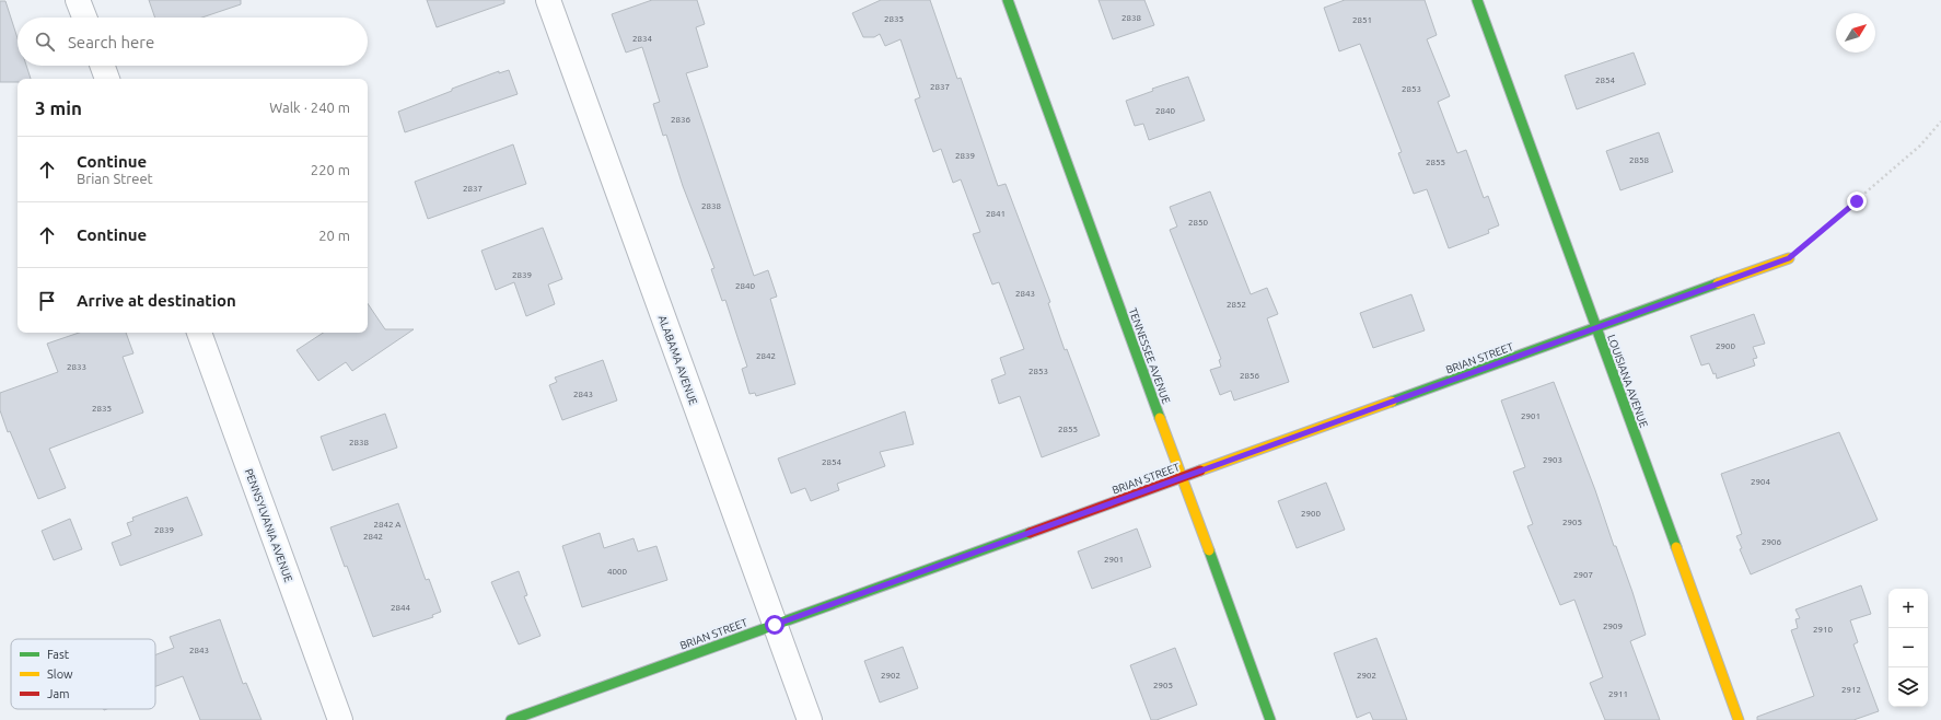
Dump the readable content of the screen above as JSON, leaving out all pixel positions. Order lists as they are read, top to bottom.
{
  "streets": {
    "street": [
      "TENNESSEE AVENUE",
      "BRIAN STREET",
      "ALABAMA AVENUE",
      "LOUISIANA AVENUE",
      "PENNSYLVANIA AVENUE"
    ]
  },
  "crossings": [
    ["TENNESSEE AVENUE", "BRIAN STREET"],
    ["BRIAN STREET", "ALABAMA AVENUE"],
    ["BRIAN STREET", "LOUISIANA AVENUE"]
  ],
  "house_numbers": [
    "2838",
    "2835",
    "2851",
    "2834",
    "2854",
    "2837",
    "2853",
    "2840",
    "2836",
    "2839",
    "2858",
    "2855",
    "2837",
    "2838",
    "2841",
    "2850",
    "2839",
    "2840",
    "2843",
    "2852",
    "2900",
    "2842",
    "2833",
    "2853",
    "2856",
    "2843",
    "2835",
    "2901",
    "2855",
    "2838",
    "2903",
    "2854",
    "2904",
    "2900",
    "2905",
    "2842 A",
    "2839",
    "2842",
    "2906",
    "2901",
    "4000",
    "2907",
    "2844",
    "2909",
    "2910",
    "2843",
    "2902",
    "2902",
    "2905",
    "2912",
    "2911"
  ],
  "legend": ["Fast", "Slow", "Jam"],
  "north": "top right",
  "page": {
    "search": "Search here",
    "heading": ["3 min", "Walk · 240 m"],
    "list": [
      ["Continue", "Brian Street", "220 m"],
      ["Continue", "20 m"],
      "Arrive at destination"
    ],
    "map_buttons": ["+", "−"]
  }
}
